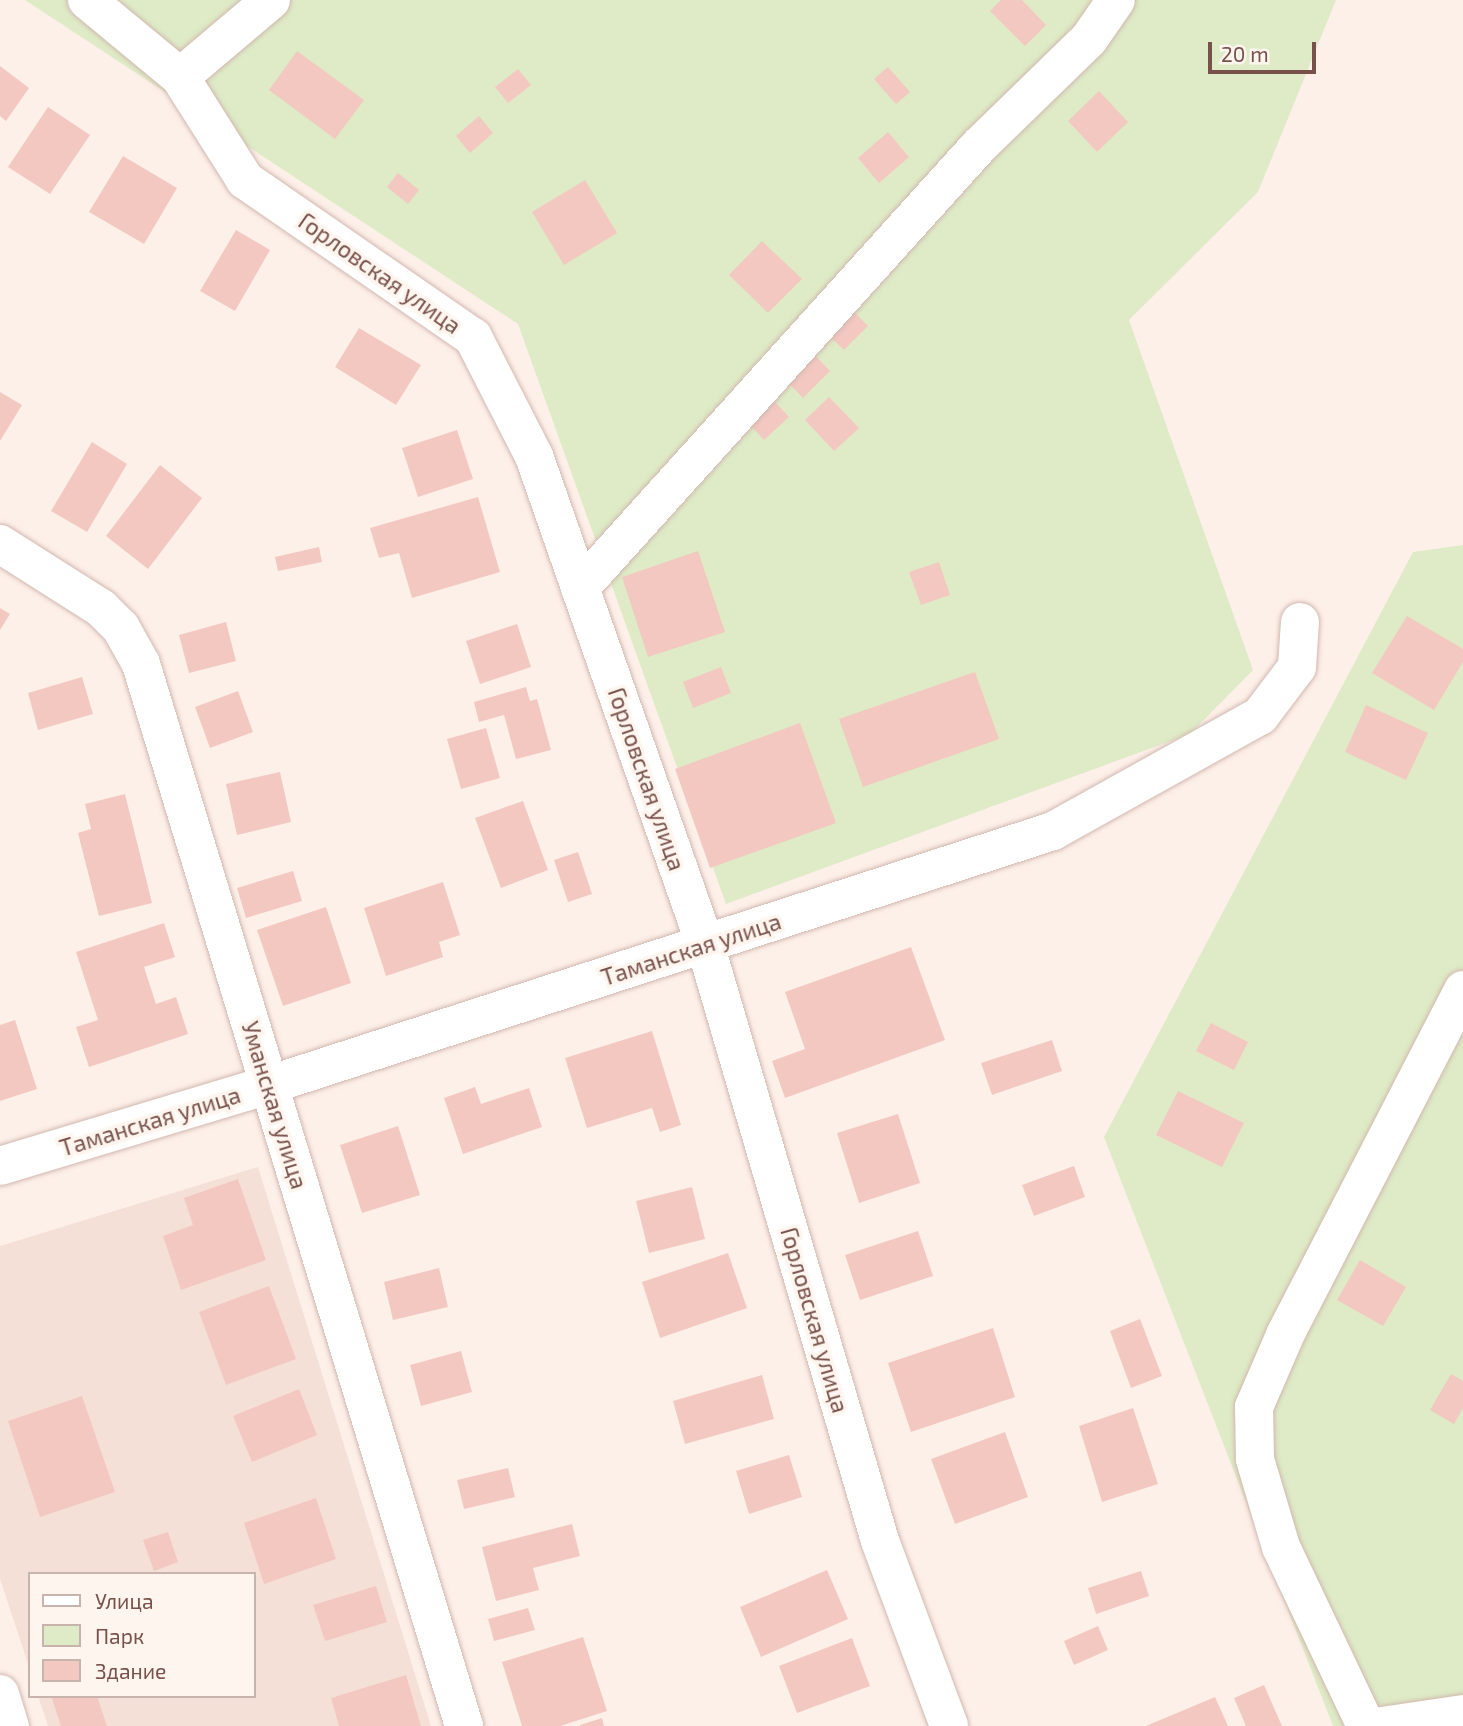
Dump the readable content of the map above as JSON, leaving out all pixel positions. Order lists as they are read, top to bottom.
{
  "streets": {
    "street": ["Горловская улица", "Таманская улица", "Уманская улица"]
  },
  "crossings": [
    ["Горловская улица", "Таманская улица"],
    ["Таманская улица", "Уманская улица"]
  ],
  "legend": ["Улица", "Парк", "Здание"],
  "scale_bar": "20 m"
}
